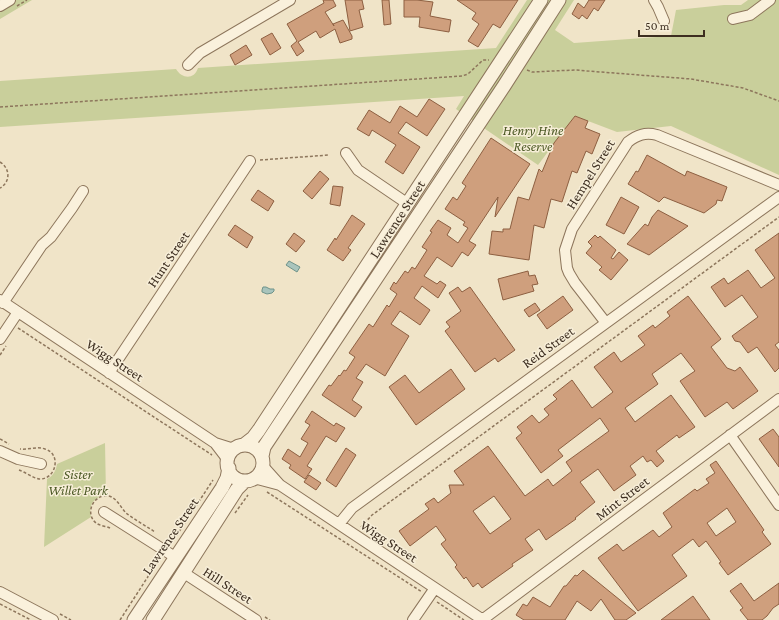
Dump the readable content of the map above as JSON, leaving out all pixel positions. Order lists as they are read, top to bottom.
{
  "streets": {
    "street": [
      "Hempel Street",
      "Lawrence Street",
      "Hunt Street",
      "Reid Street",
      "Wigg Street",
      "Mint Street",
      "Hill Street"
    ]
  },
  "crossings": [
    ["Hempel Street", "Reid Street"],
    ["Lawrence Street", "Wigg Street"],
    ["Hunt Street", "Wigg Street"],
    ["Reid Street", "Wigg Street"],
    ["Wigg Street", "Mint Street"]
  ],
  "parks": ["Henry Hine Reserve", "Sister Willet Park"],
  "scale_bar": "50 m"
}
